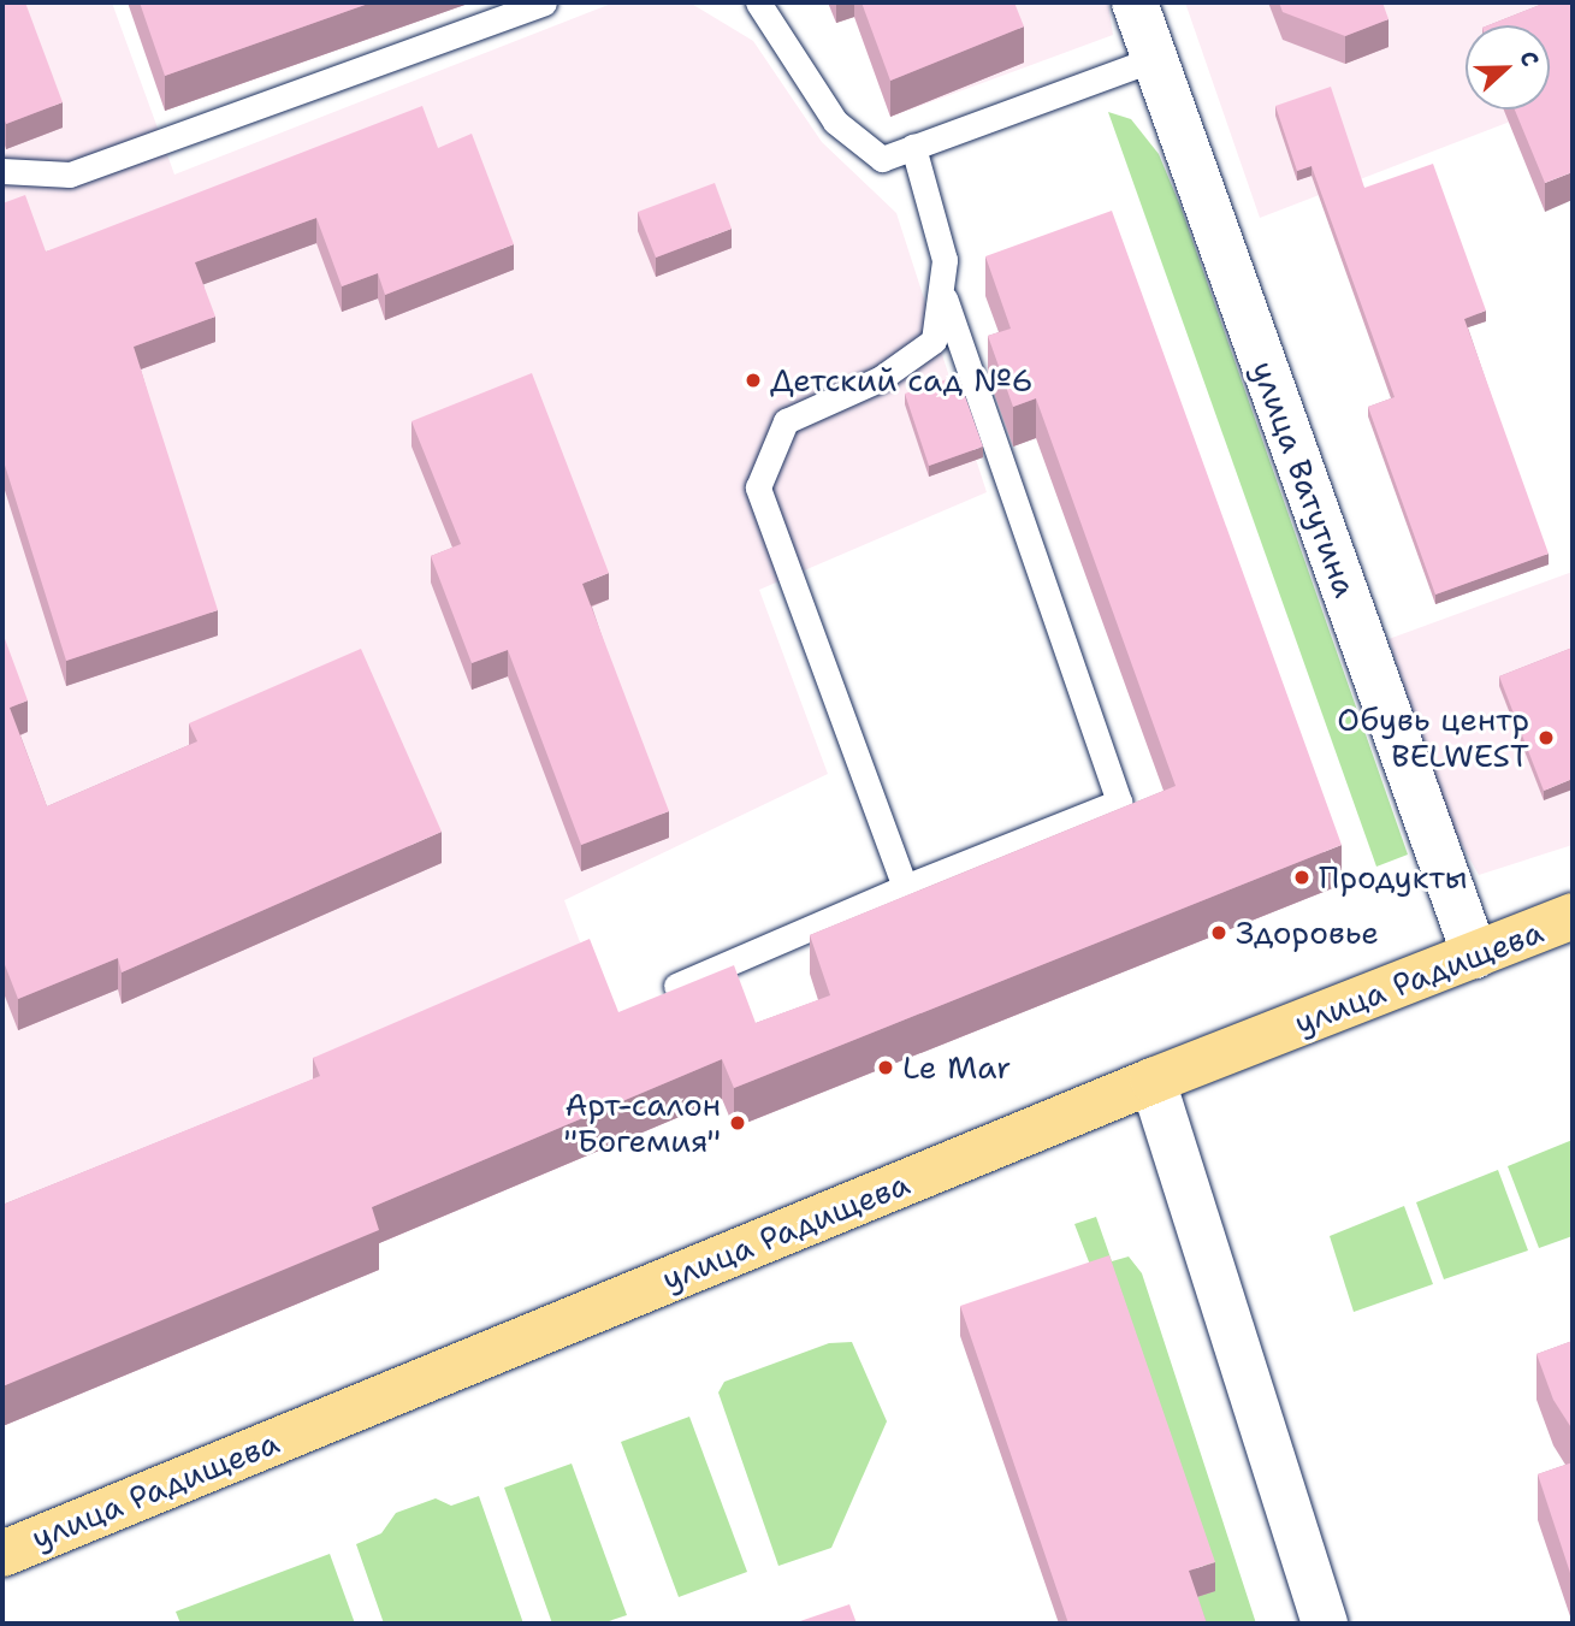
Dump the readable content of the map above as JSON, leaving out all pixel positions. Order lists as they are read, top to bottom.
{
  "streets": {
    "main road": ["улица Радищева"],
    "street": ["улица Ватутина"]
  },
  "crossings": [
    ["улица Ватутина", "улица Радищева"]
  ],
  "places": [
    "Детский сад №6",
    "Обувь центр BELWEST",
    "Продукты",
    "Здоровье",
    "Le Mar",
    "Арт-салон \"Богемия\""
  ],
  "north": "right"
}
